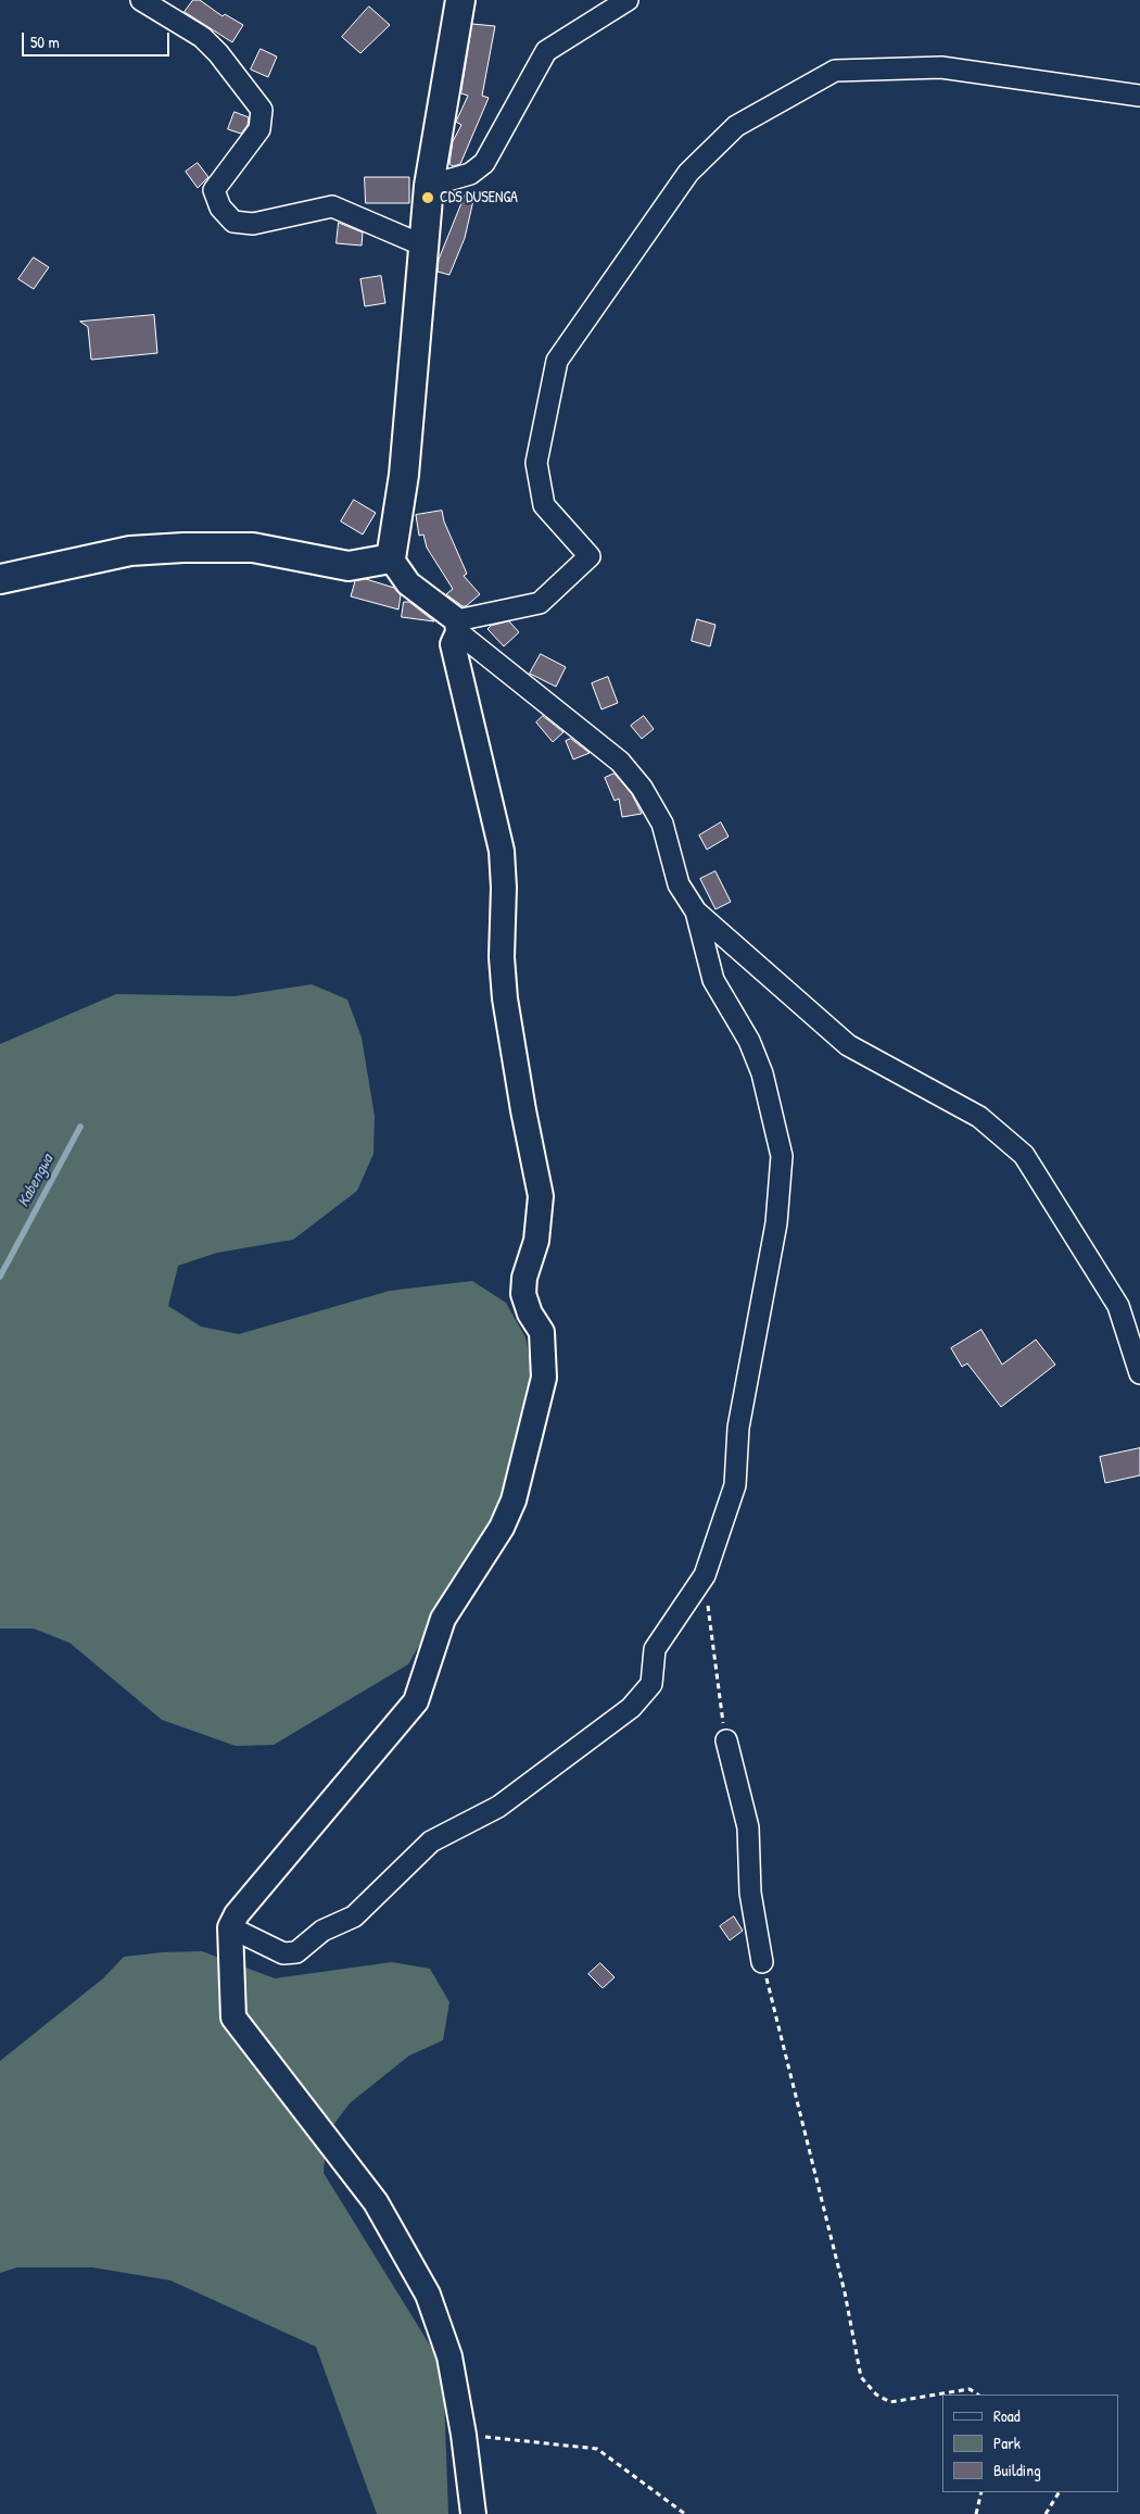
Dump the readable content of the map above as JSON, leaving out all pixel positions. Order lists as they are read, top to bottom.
{
  "water": ["Kabengwa"],
  "places": ["CDS DUSENGA"],
  "legend": ["Road", "Park", "Building"],
  "scale_bar": "50 m"
}
